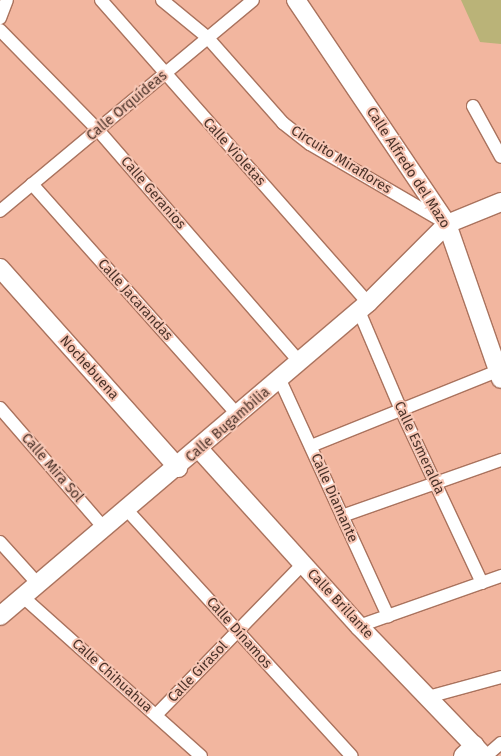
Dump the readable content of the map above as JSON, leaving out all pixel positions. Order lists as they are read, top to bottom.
{
  "streets": {
    "street": [
      "Calle Orquídeas",
      "Calle Violetas",
      "Circuito Miraflores",
      "Calle Alfredo del Mazo",
      "Calle Geranios",
      "Calle Jacarandas",
      "Nochebuena",
      "Calle Bugambilia",
      "Calle Esmeralda",
      "Calle Mira Sol",
      "Calle Diamante",
      "Calle Brillante",
      "Calle Dínamos",
      "Calle Girasol",
      "Calle Chihuahua"
    ]
  },
  "crossings": [
    ["Calle Orquídeas", "Calle Violetas"],
    ["Calle Orquídeas", "Circuito Miraflores"],
    ["Calle Orquídeas", "Calle Geranios"],
    ["Calle Orquídeas", "Calle Jacarandas"],
    ["Calle Violetas", "Calle Bugambilia"],
    ["Calle Violetas", "Calle Esmeralda"],
    ["Circuito Miraflores", "Calle Alfredo del Mazo"],
    ["Circuito Miraflores", "Calle Bugambilia"],
    ["Calle Alfredo del Mazo", "Calle Bugambilia"],
    ["Calle Geranios", "Calle Bugambilia"],
    ["Calle Jacarandas", "Calle Bugambilia"],
    ["Nochebuena", "Calle Bugambilia"],
    ["Calle Bugambilia", "Calle Esmeralda"],
    ["Calle Bugambilia", "Calle Mira Sol"],
    ["Calle Bugambilia", "Calle Diamante"],
    ["Calle Bugambilia", "Calle Brillante"],
    ["Calle Bugambilia", "Calle Dínamos"],
    ["Calle Bugambilia", "Calle Chihuahua"],
    ["Calle Brillante", "Calle Girasol"],
    ["Calle Dínamos", "Calle Girasol"],
    ["Calle Girasol", "Calle Chihuahua"]
  ]
}
